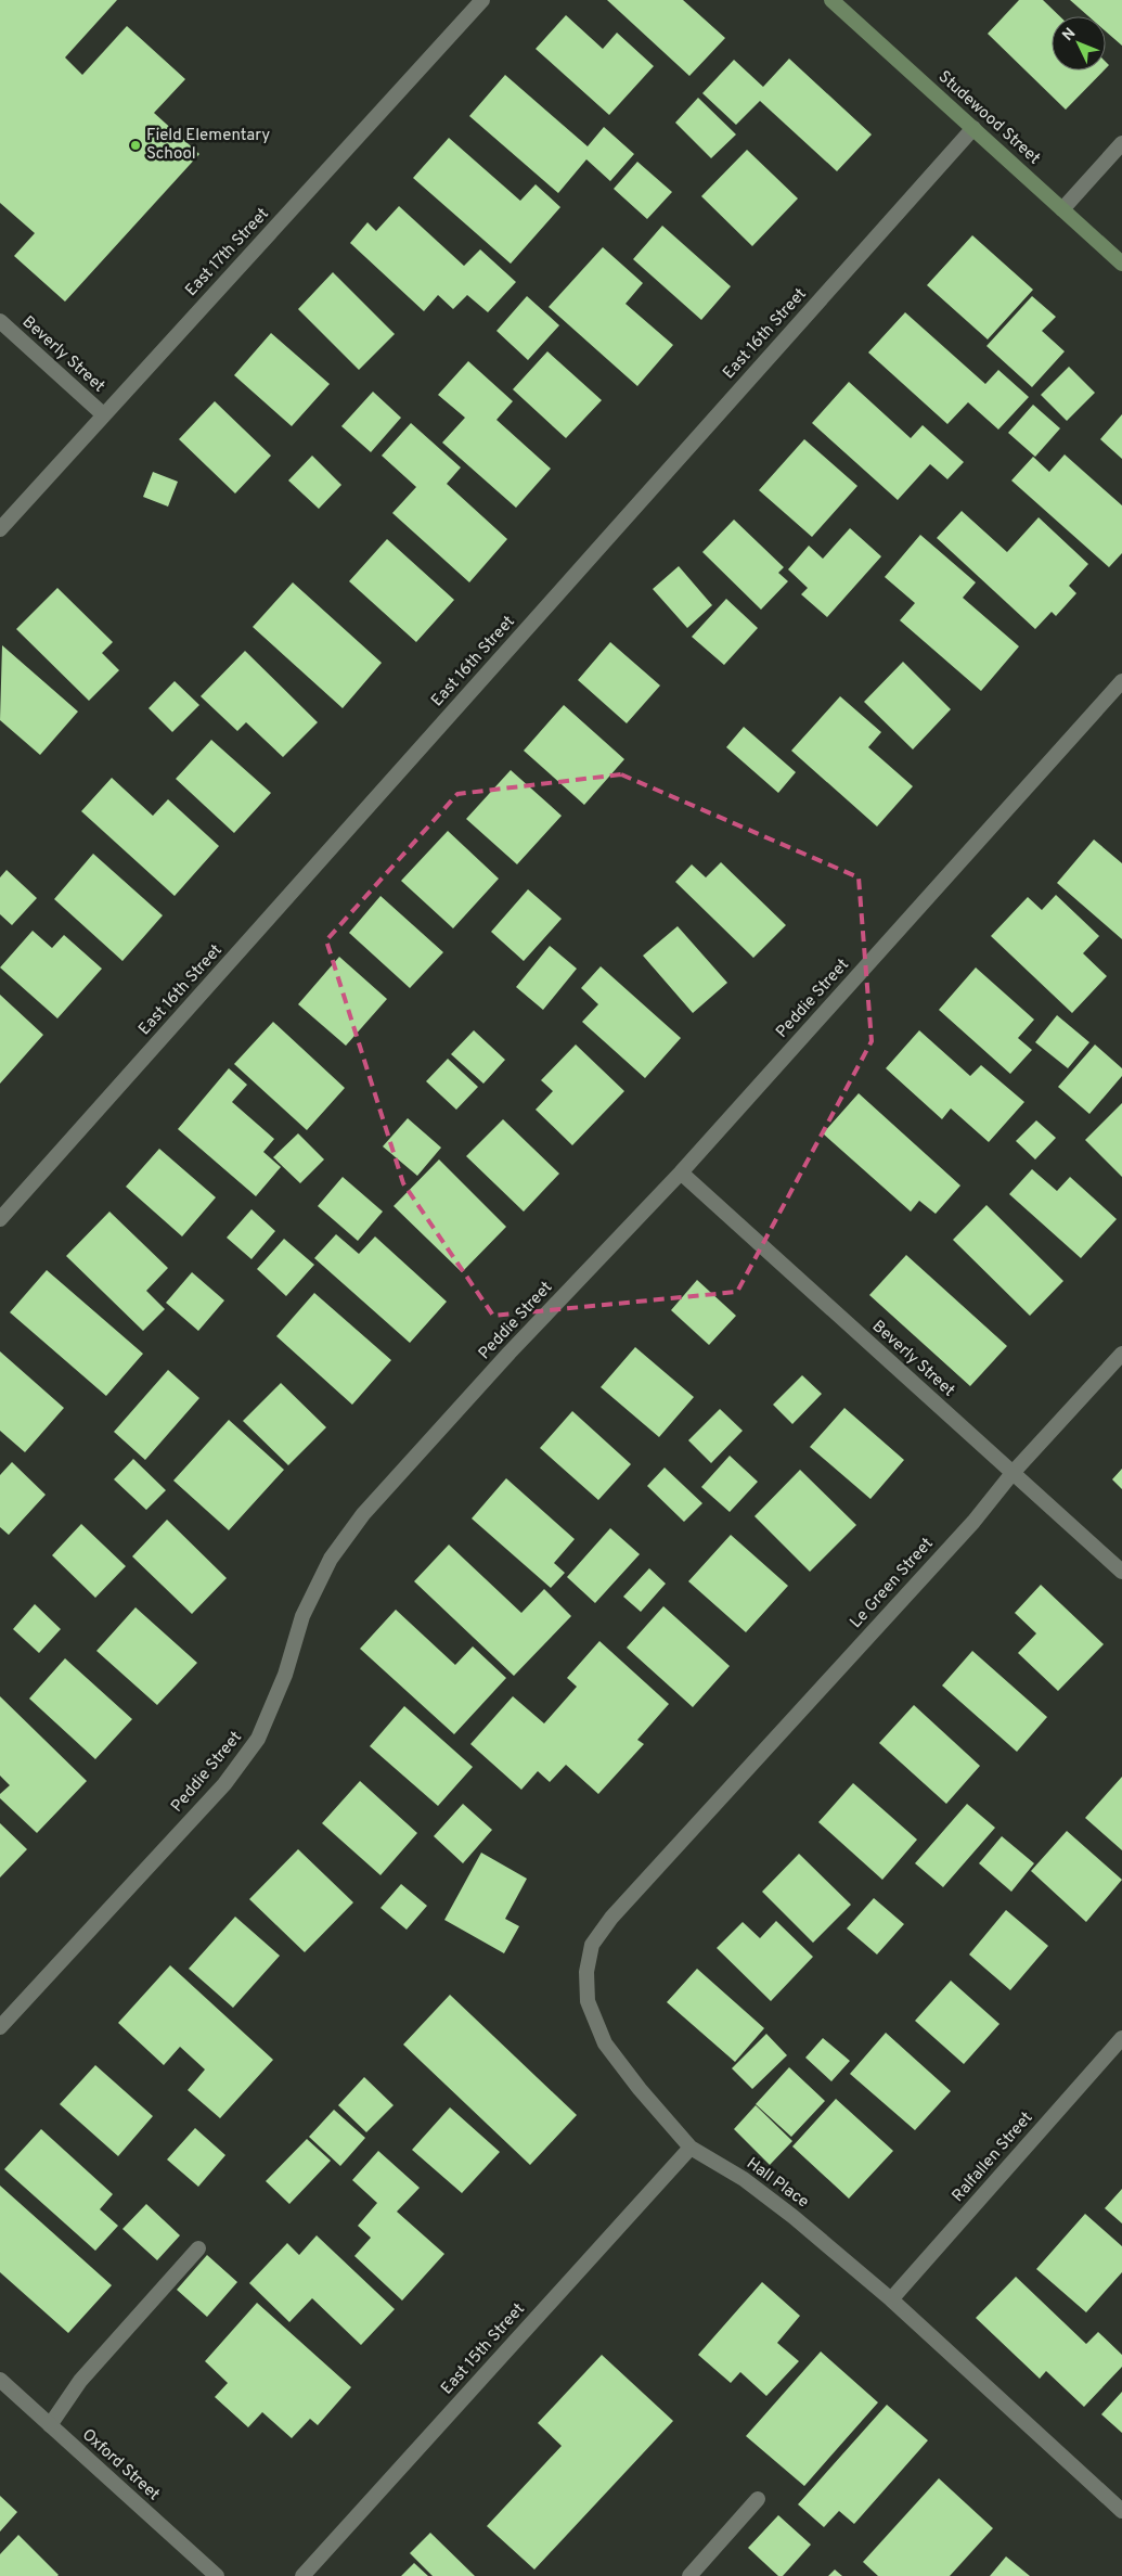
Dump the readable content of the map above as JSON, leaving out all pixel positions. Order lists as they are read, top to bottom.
{
  "streets": {
    "main road": ["Studewood Street"],
    "street": [
      "East 17th Street",
      "East 16th Street",
      "Beverly Street",
      "Peddie Street",
      "Le Green Street",
      "Ralfallen Street",
      "Hall Place",
      "East 15th Street",
      "Oxford Street"
    ]
  },
  "crossings": [
    ["Studewood Street", "East 16th Street"],
    ["East 17th Street", "Beverly Street"],
    ["Beverly Street", "Peddie Street"],
    ["Beverly Street", "Le Green Street"],
    ["Le Green Street", "Hall Place"],
    ["Ralfallen Street", "Hall Place"],
    ["Hall Place", "East 15th Street"]
  ],
  "places": ["Field Elementary School"],
  "north": "top left"
}
